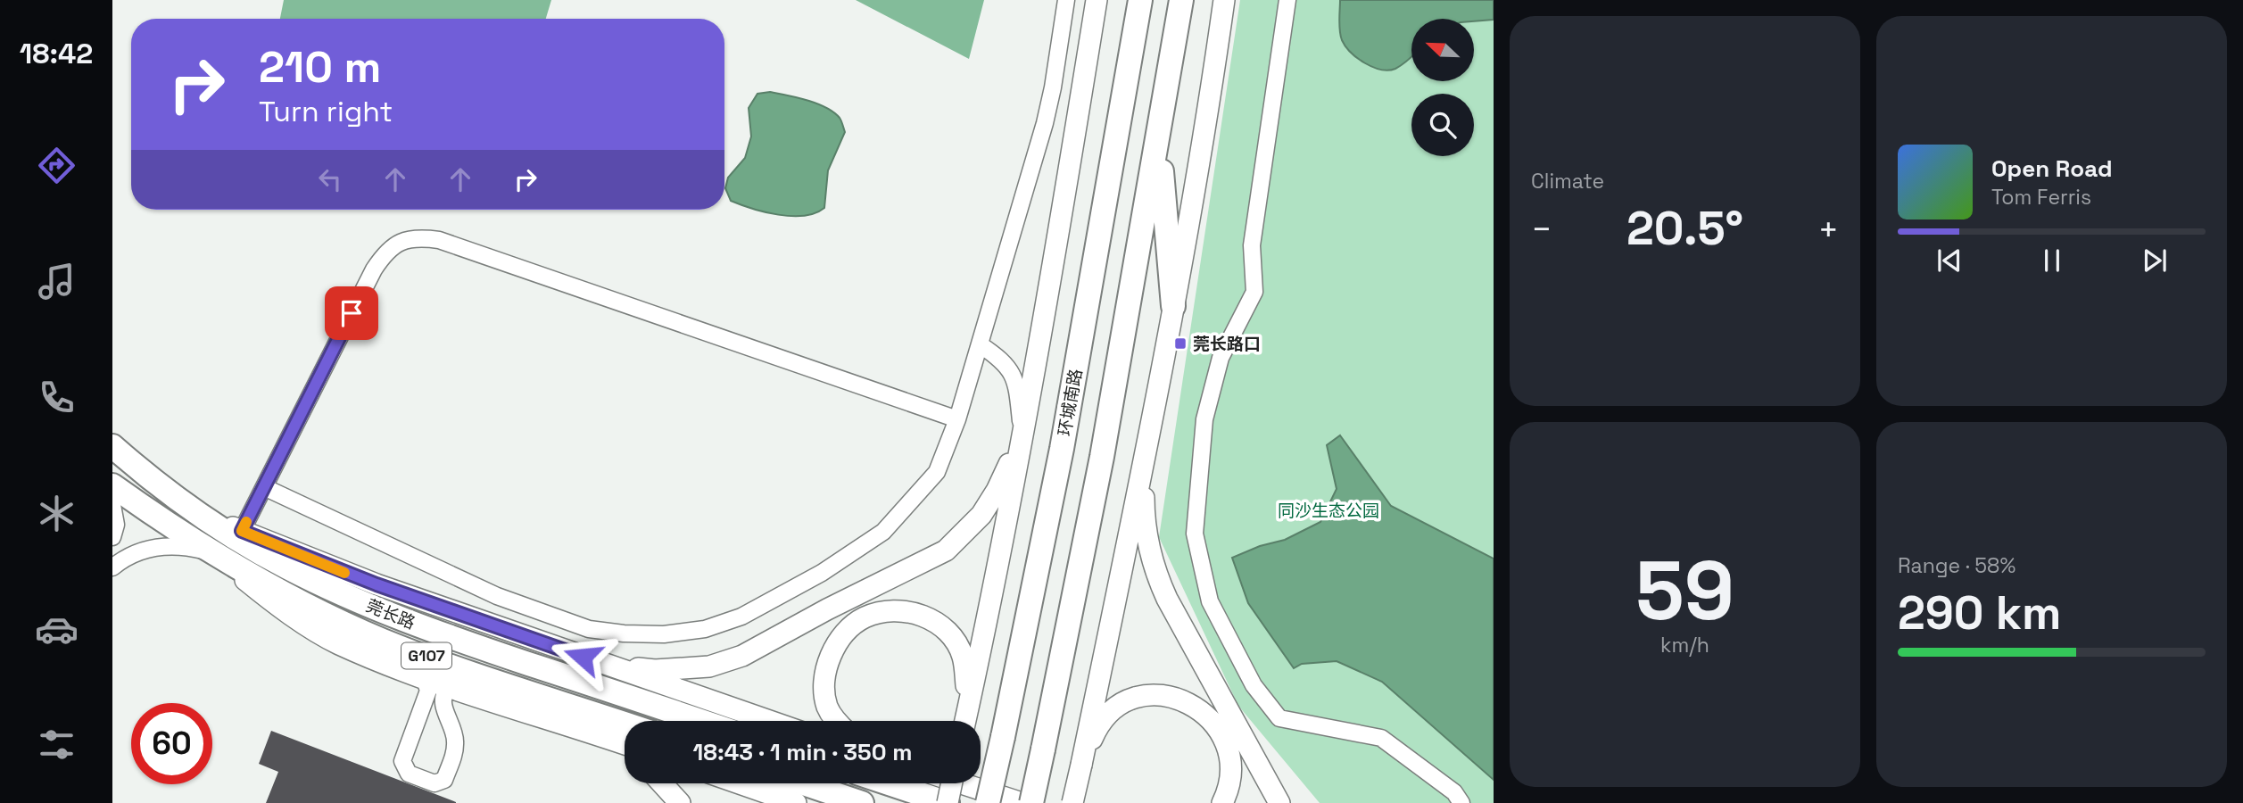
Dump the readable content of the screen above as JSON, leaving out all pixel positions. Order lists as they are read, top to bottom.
{
  "streets": {
    "highway": ["环城南路", "莞长路", "G107"]
  },
  "parks": ["同沙生态公园"],
  "places": {
    "transit": ["莞长路口"]
  },
  "north": "top left",
  "page": {
    "tabs": "18:42",
    "tile": [
      "Climate",
      ["59", "km/h"],
      ["Range · 58%", "290 km"]
    ],
    "turn": ["210 m", "Turn right"],
    "song": ["Open Road", "Tom Ferris"],
    "heat": ["−", "20.5°", "+"],
    "limit": "60",
    "trip": "18:43 · 1 min · 350 m"
  }
}
